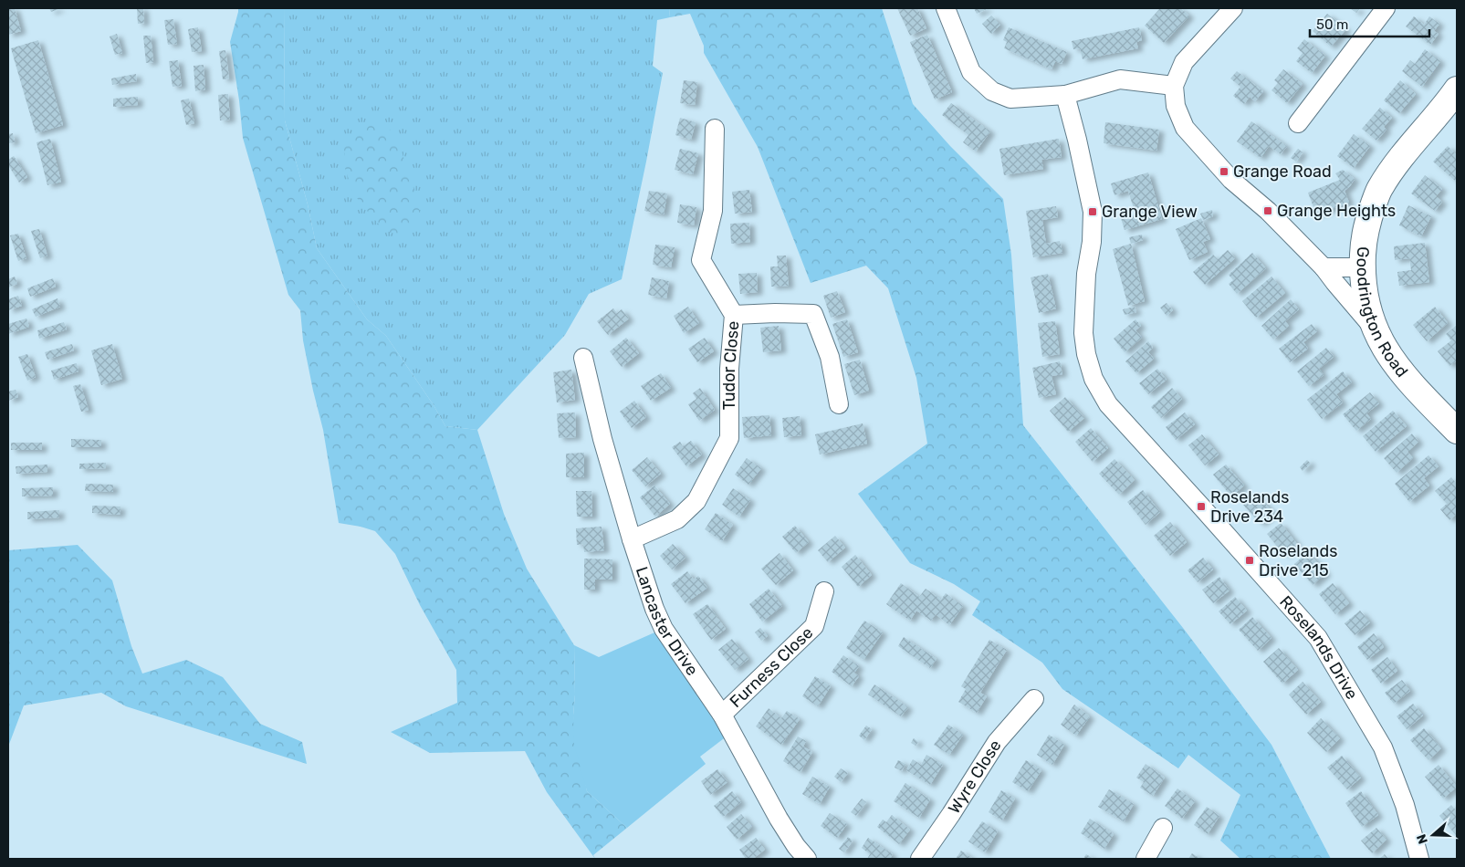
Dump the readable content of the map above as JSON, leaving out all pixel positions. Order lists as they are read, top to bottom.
{
  "streets": {
    "street": [
      "Goodrington Road",
      "Tudor Close",
      "Lancaster Drive",
      "Roselands Drive",
      "Furness Close",
      "Wyre Close"
    ]
  },
  "crossings": [
    ["Tudor Close", "Lancaster Drive"],
    ["Lancaster Drive", "Furness Close"]
  ],
  "places": {
    "transit": [
      "Grange Road",
      "Grange Heights",
      "Grange View",
      "Roselands Drive 234",
      "Roselands Drive 215"
    ]
  },
  "scale_bar": "50 m",
  "north": "left"
}
